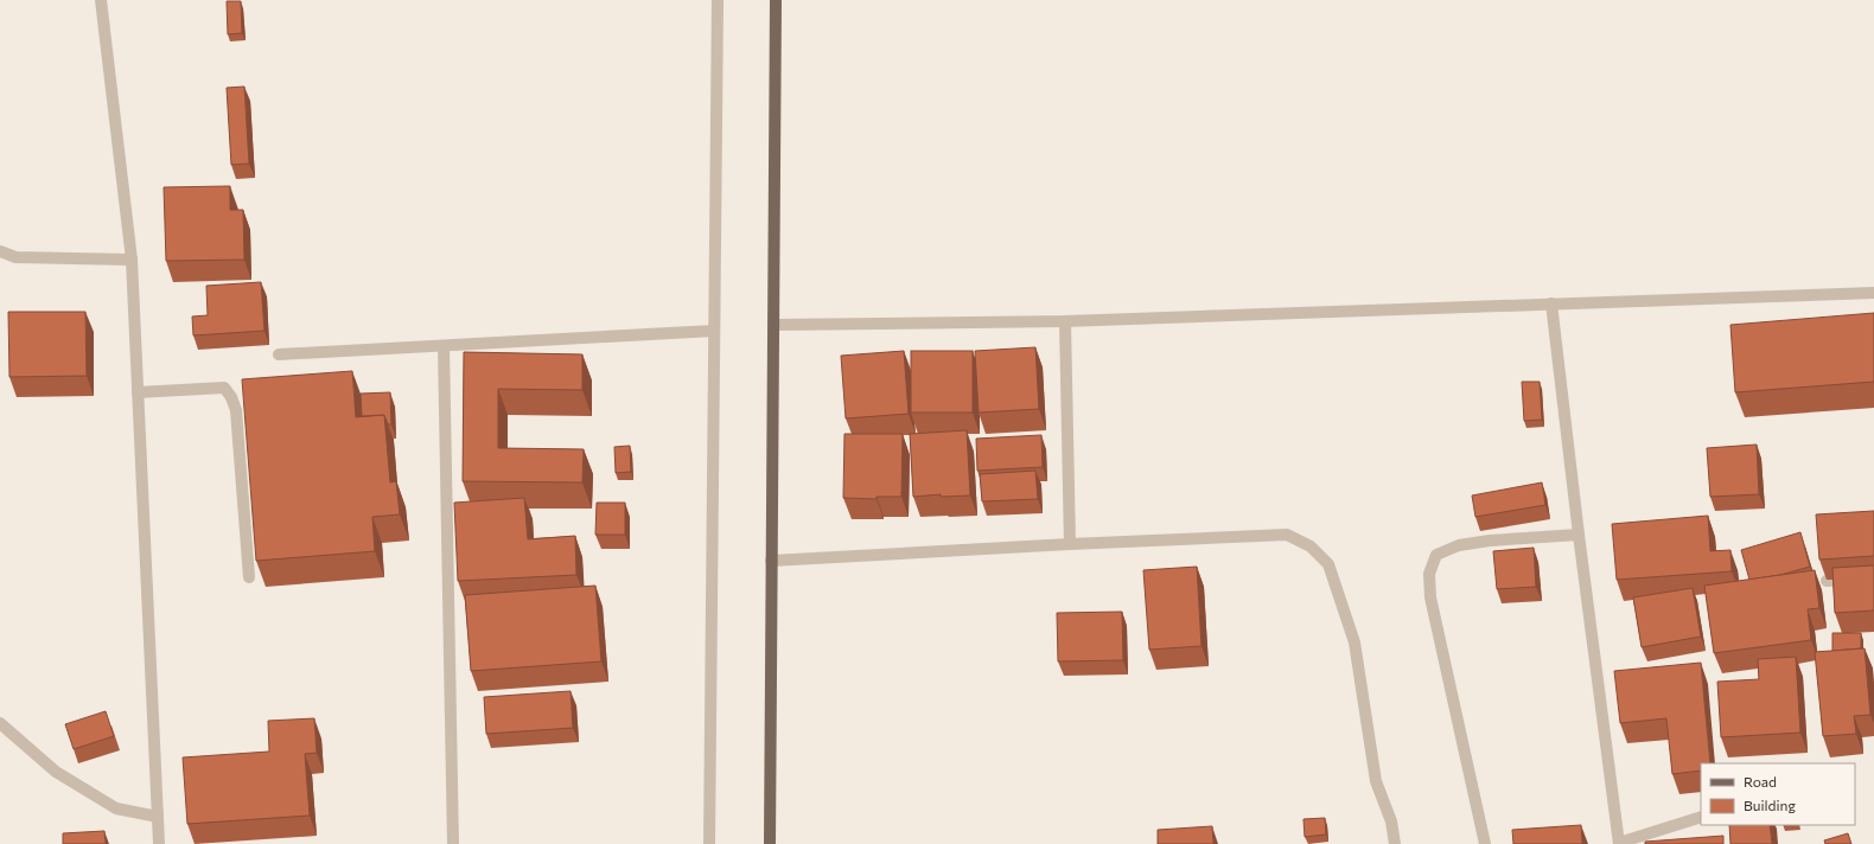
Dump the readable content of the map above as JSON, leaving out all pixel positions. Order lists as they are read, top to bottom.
{
  "legend": ["Road", "Building"]
}
